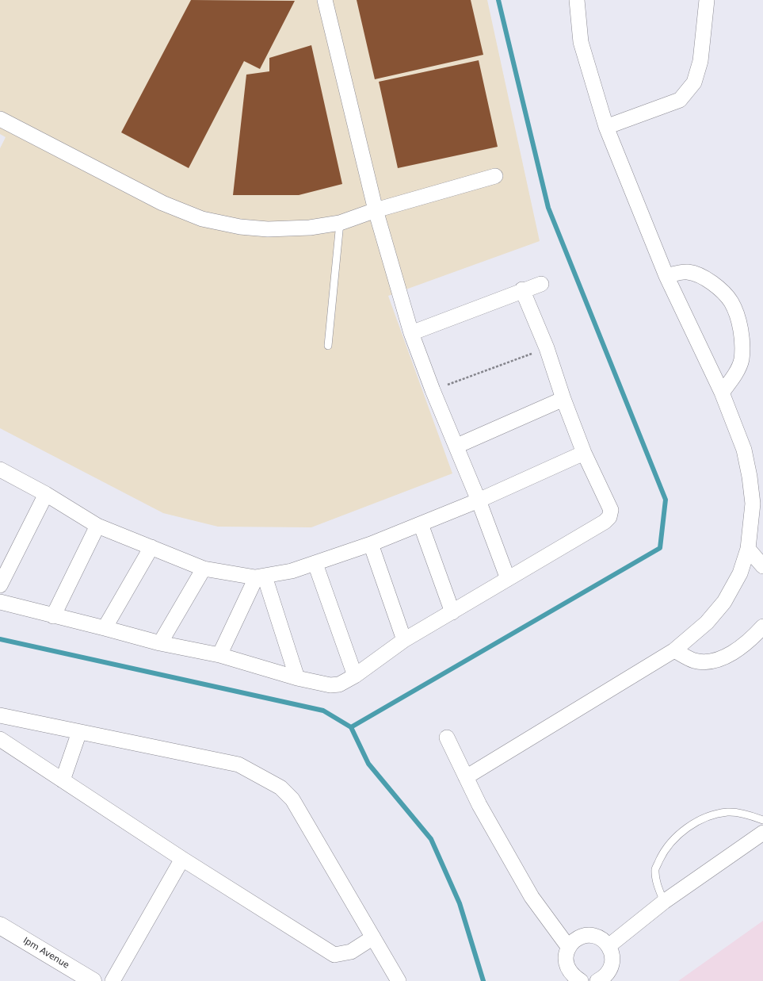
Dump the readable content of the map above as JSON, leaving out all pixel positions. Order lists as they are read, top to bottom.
{
  "streets": {
    "street": ["Ipm Avenue"]
  }
}
